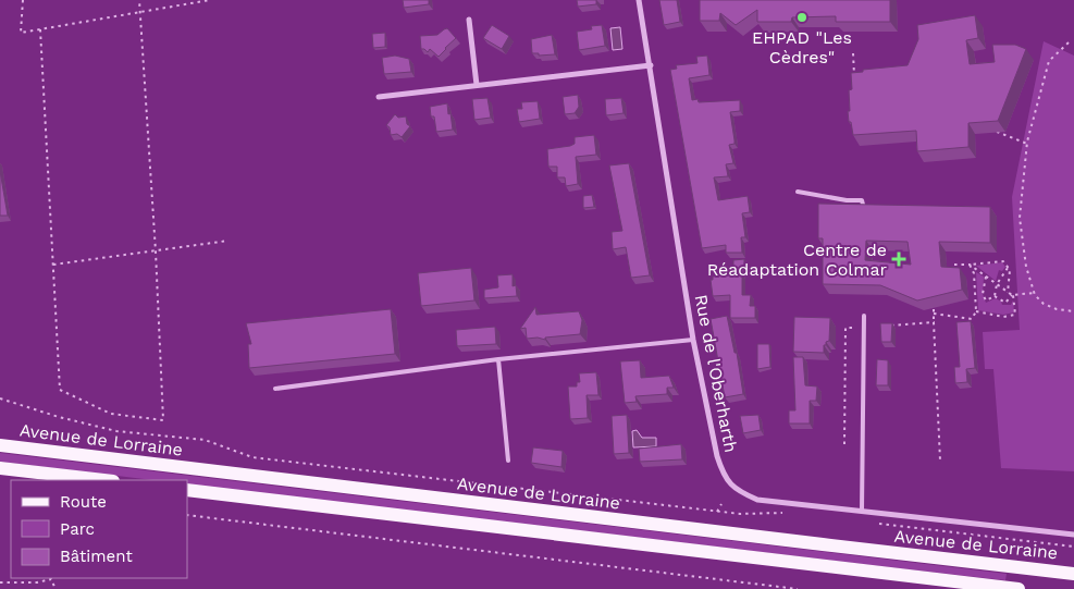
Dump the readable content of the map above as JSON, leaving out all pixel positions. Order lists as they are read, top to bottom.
{
  "streets": {
    "main road": ["Avenue de Lorraine"],
    "street": ["Rue de l'Oberharth"]
  },
  "places": {
    "other": ["EHPAD \"Les Cèdres\""],
    "health": ["Centre de Réadaptation Colmar"]
  },
  "legend": ["Route", "Parc", "Bâtiment"]
}
